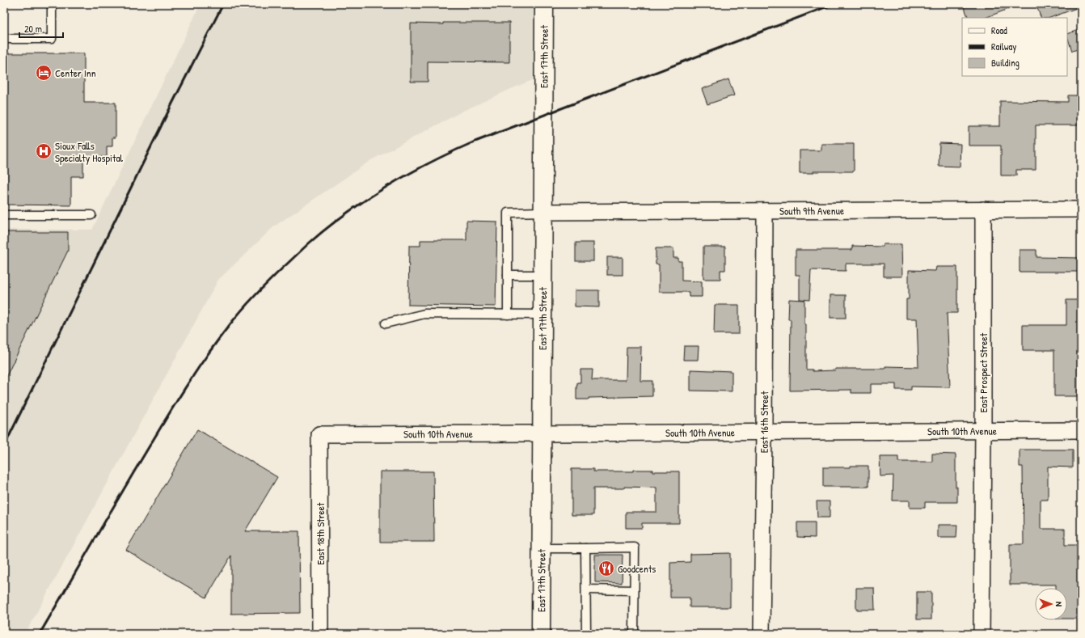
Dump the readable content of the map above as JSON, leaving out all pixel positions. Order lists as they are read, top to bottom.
{
  "streets": {
    "street": [
      "East 17th Street",
      "South 9th Avenue",
      "East Prospect Street",
      "East 16th Street",
      "South 10th Avenue",
      "East 18th Street"
    ]
  },
  "crossings": [
    ["East 17th Street", "South 9th Avenue"],
    ["East 17th Street", "South 10th Avenue"],
    ["South 9th Avenue", "East Prospect Street"],
    ["South 9th Avenue", "East 16th Street"],
    ["East Prospect Street", "South 10th Avenue"],
    ["East 16th Street", "South 10th Avenue"],
    ["South 10th Avenue", "East 18th Street"]
  ],
  "places": {
    "hotel": ["Center Inn"],
    "hospital": ["Sioux Falls Specialty Hospital"],
    "restaurant": ["Goodcents"]
  },
  "legend": ["Road", "Railway", "Building"],
  "scale_bar": "20 m",
  "north": "right"
}
